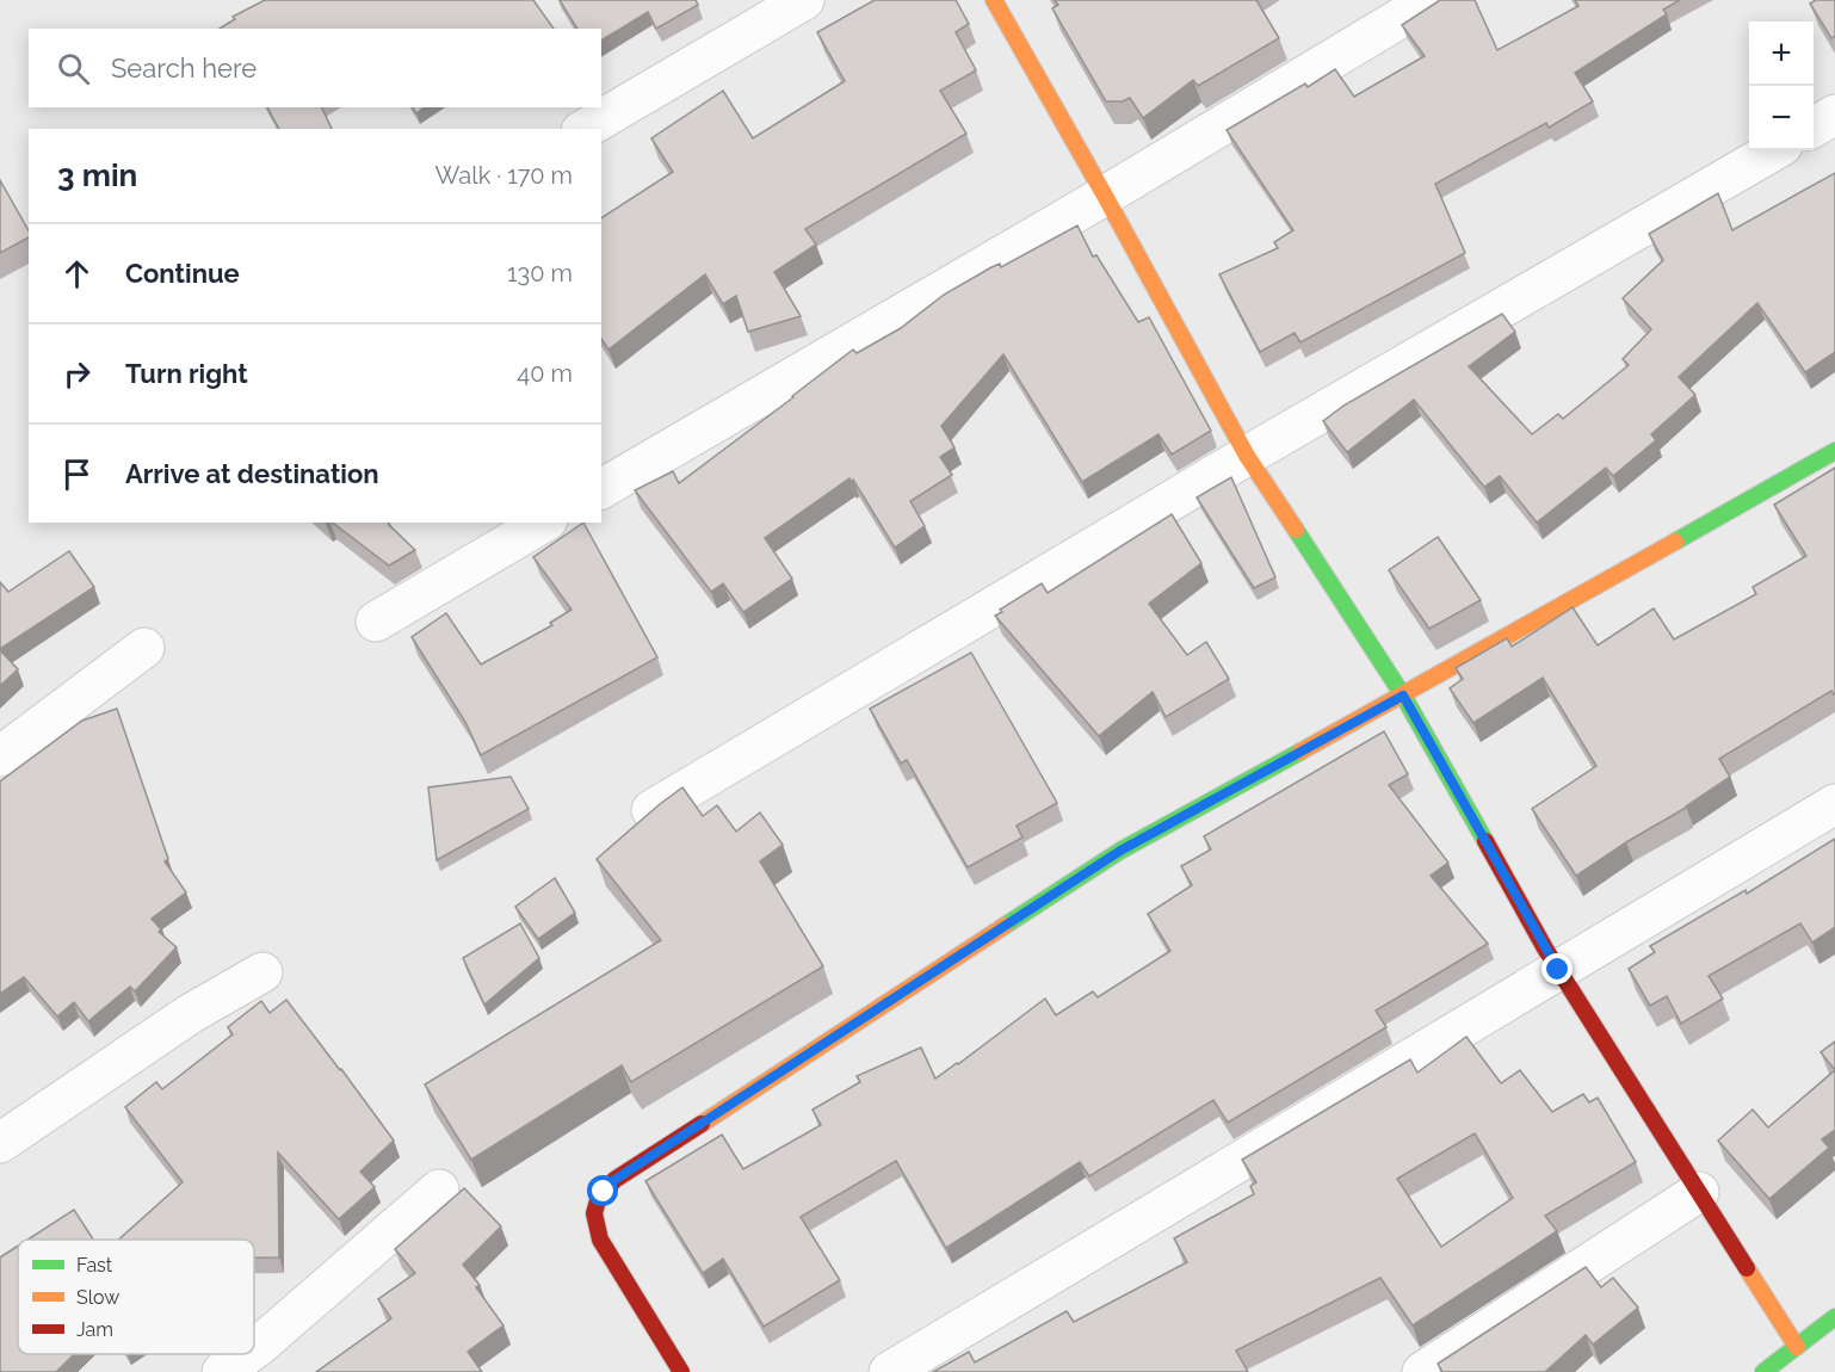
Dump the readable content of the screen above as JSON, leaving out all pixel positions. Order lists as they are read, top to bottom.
{
  "legend": ["Fast", "Slow", "Jam"],
  "page": {
    "map_buttons": ["+", "−"],
    "search": "Search here",
    "heading": ["3 min", "Walk · 170 m"],
    "list": [
      ["Continue", "130 m"],
      ["Turn right", "40 m"],
      "Arrive at destination"
    ]
  }
}
